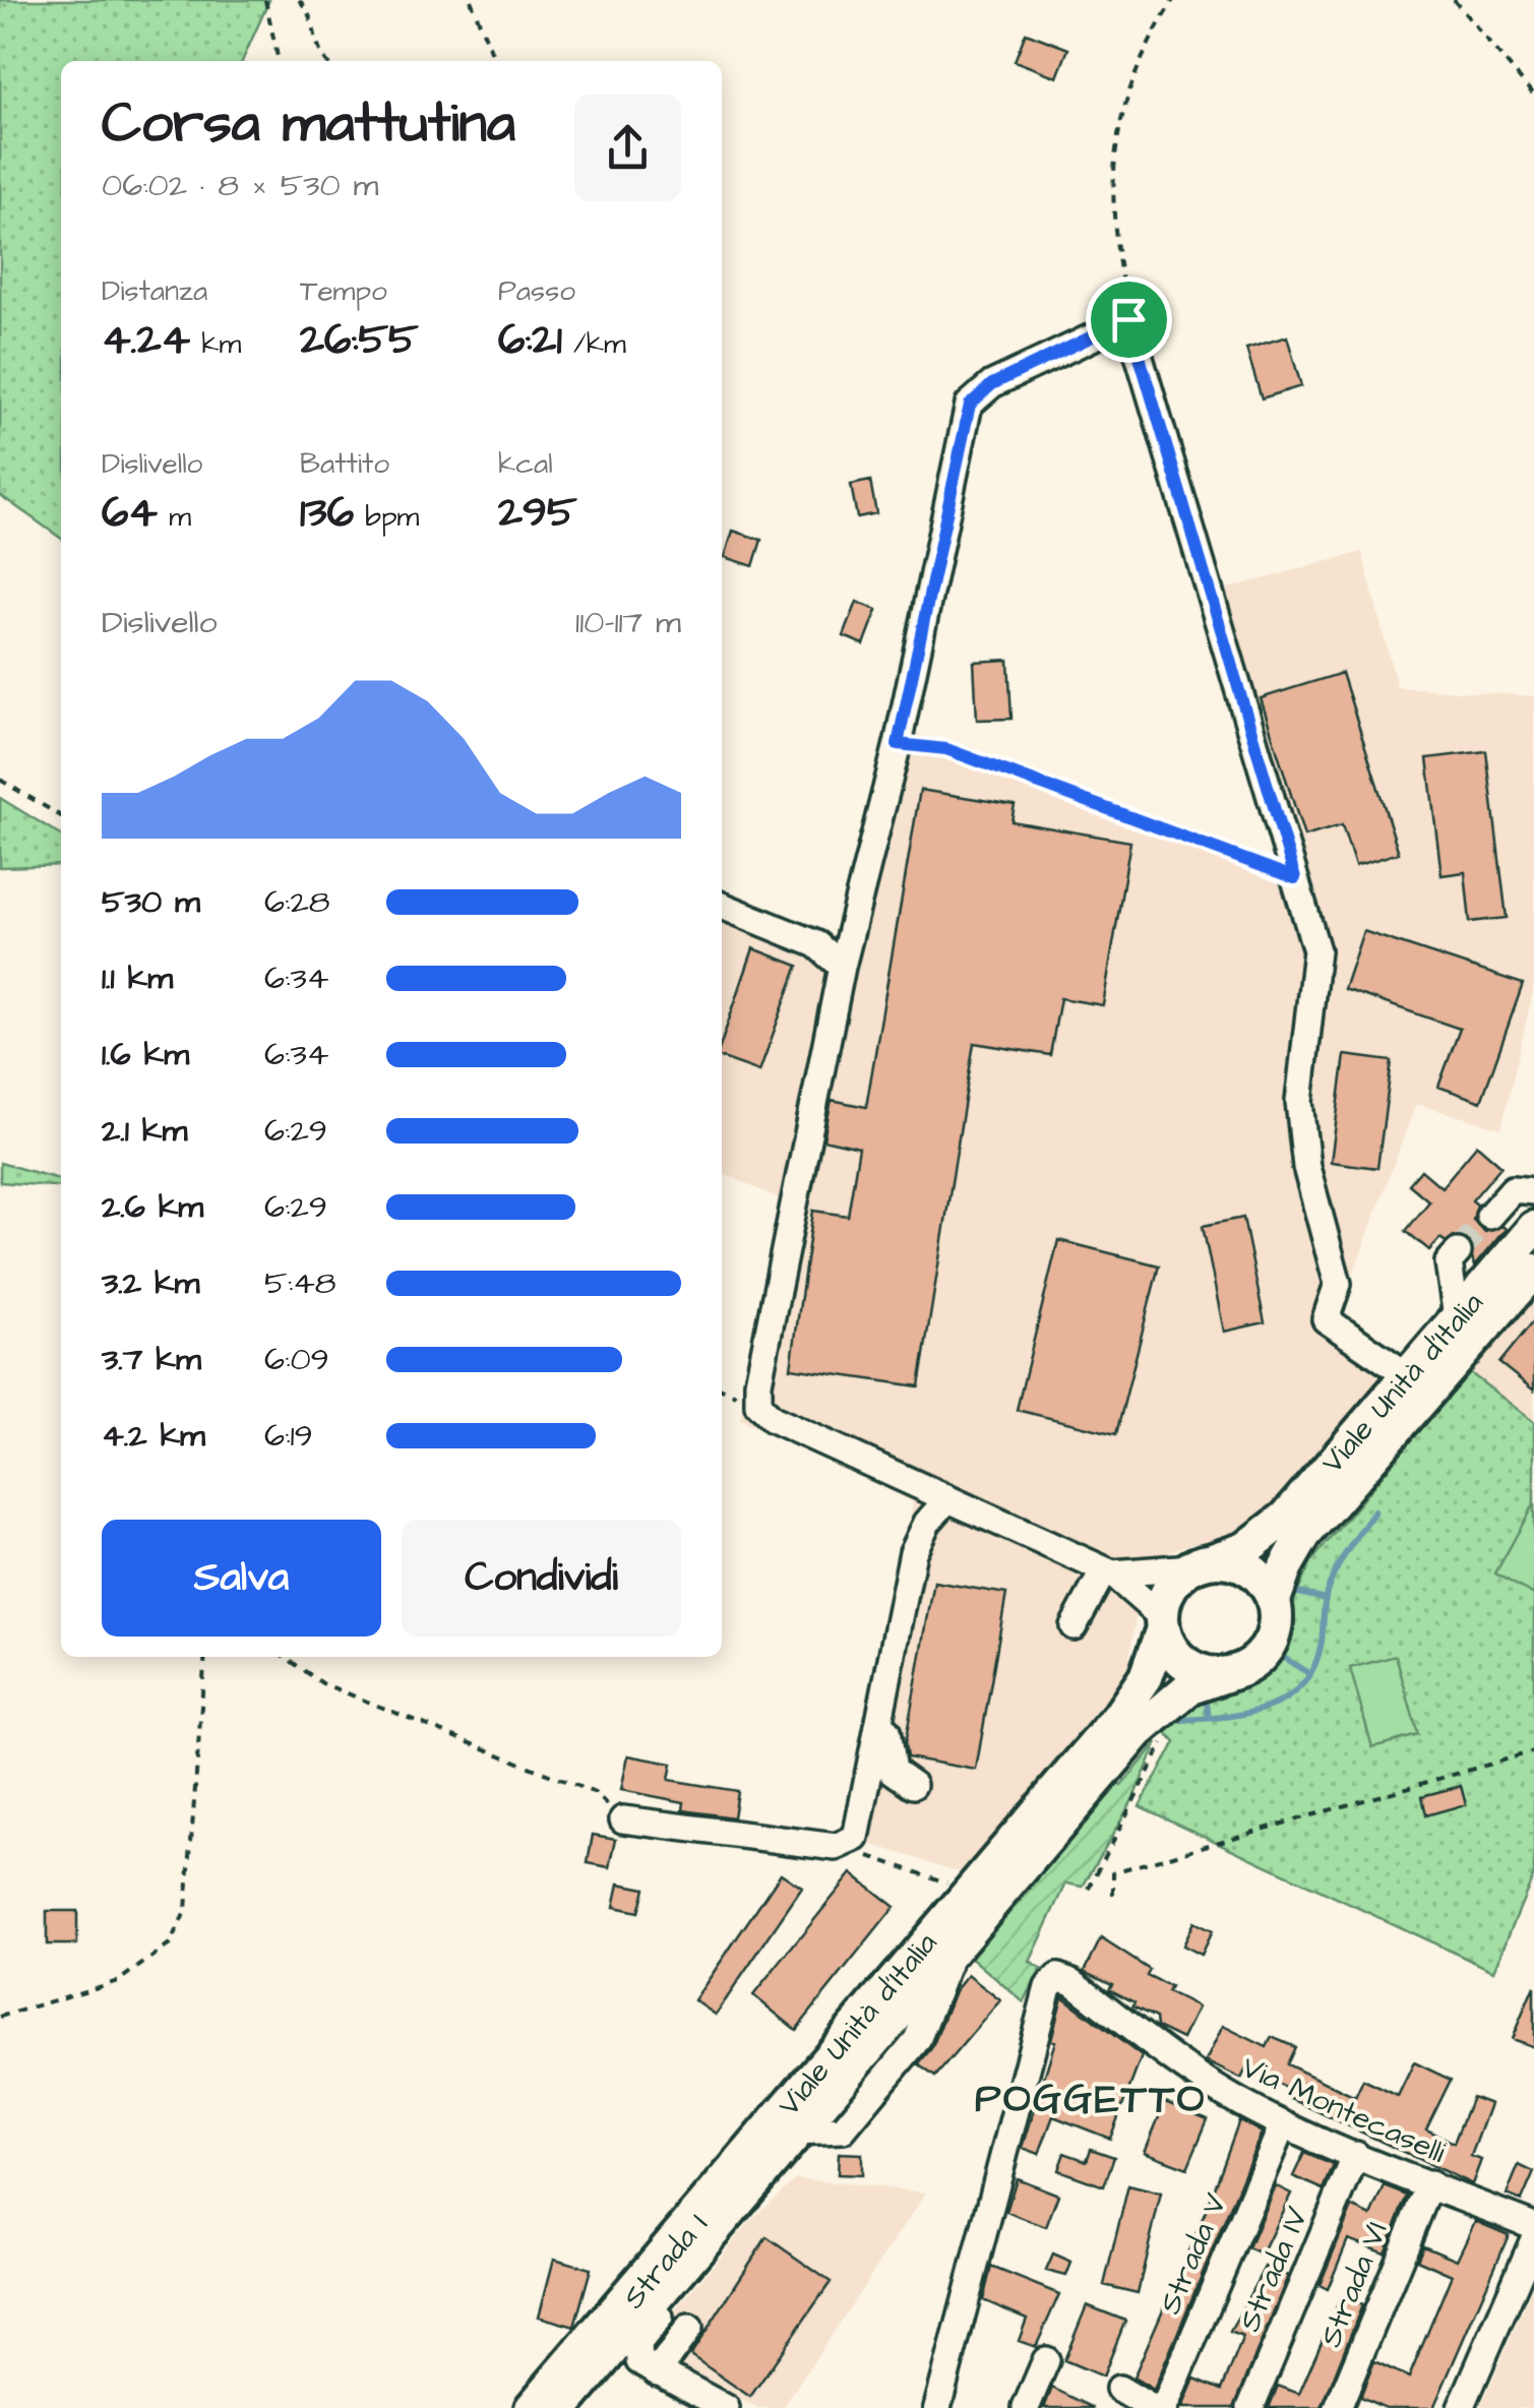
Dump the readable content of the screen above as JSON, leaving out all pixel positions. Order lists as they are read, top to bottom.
{
  "streets": {
    "main road": ["Viale Unità d'Italia"],
    "street": [
      "Via Montecaselli",
      "Strada V",
      "Strada I",
      "Strada IV",
      "Strada VI"
    ]
  },
  "crossings": [
    ["Viale Unità d'Italia", "Strada I"],
    ["Via Montecaselli", "Strada V"],
    ["Via Montecaselli", "Strada IV"],
    ["Via Montecaselli", "Strada VI"]
  ],
  "districts": ["POGGETTO"],
  "page": {
    "heading": ["Corsa mattutina", "06:02 · 8 × 530 m"],
    "stats": [
      ["Distanza", "4.24 km"],
      ["Tempo", "26:55"],
      ["Passo", "6:21 /km"],
      ["Dislivello", "64 m"],
      ["Battito", "136 bpm"],
      ["kcal", "295"]
    ],
    "chart": ["Dislivello", "110–117 m"],
    "list": [
      {
        "name": "530 m",
        "note": "6:28"
      },
      {
        "name": "1.1 km",
        "note": "6:34"
      },
      {
        "name": "1.6 km",
        "note": "6:34"
      },
      {
        "name": "2.1 km",
        "note": "6:29"
      },
      {
        "name": "2.6 km",
        "note": "6:29"
      },
      {
        "name": "3.2 km",
        "note": "5:48"
      },
      {
        "name": "3.7 km",
        "note": "6:09"
      },
      {
        "name": "4.2 km",
        "note": "6:19"
      }
    ],
    "buttons": ["Salva", "Condividi"]
  }
}
